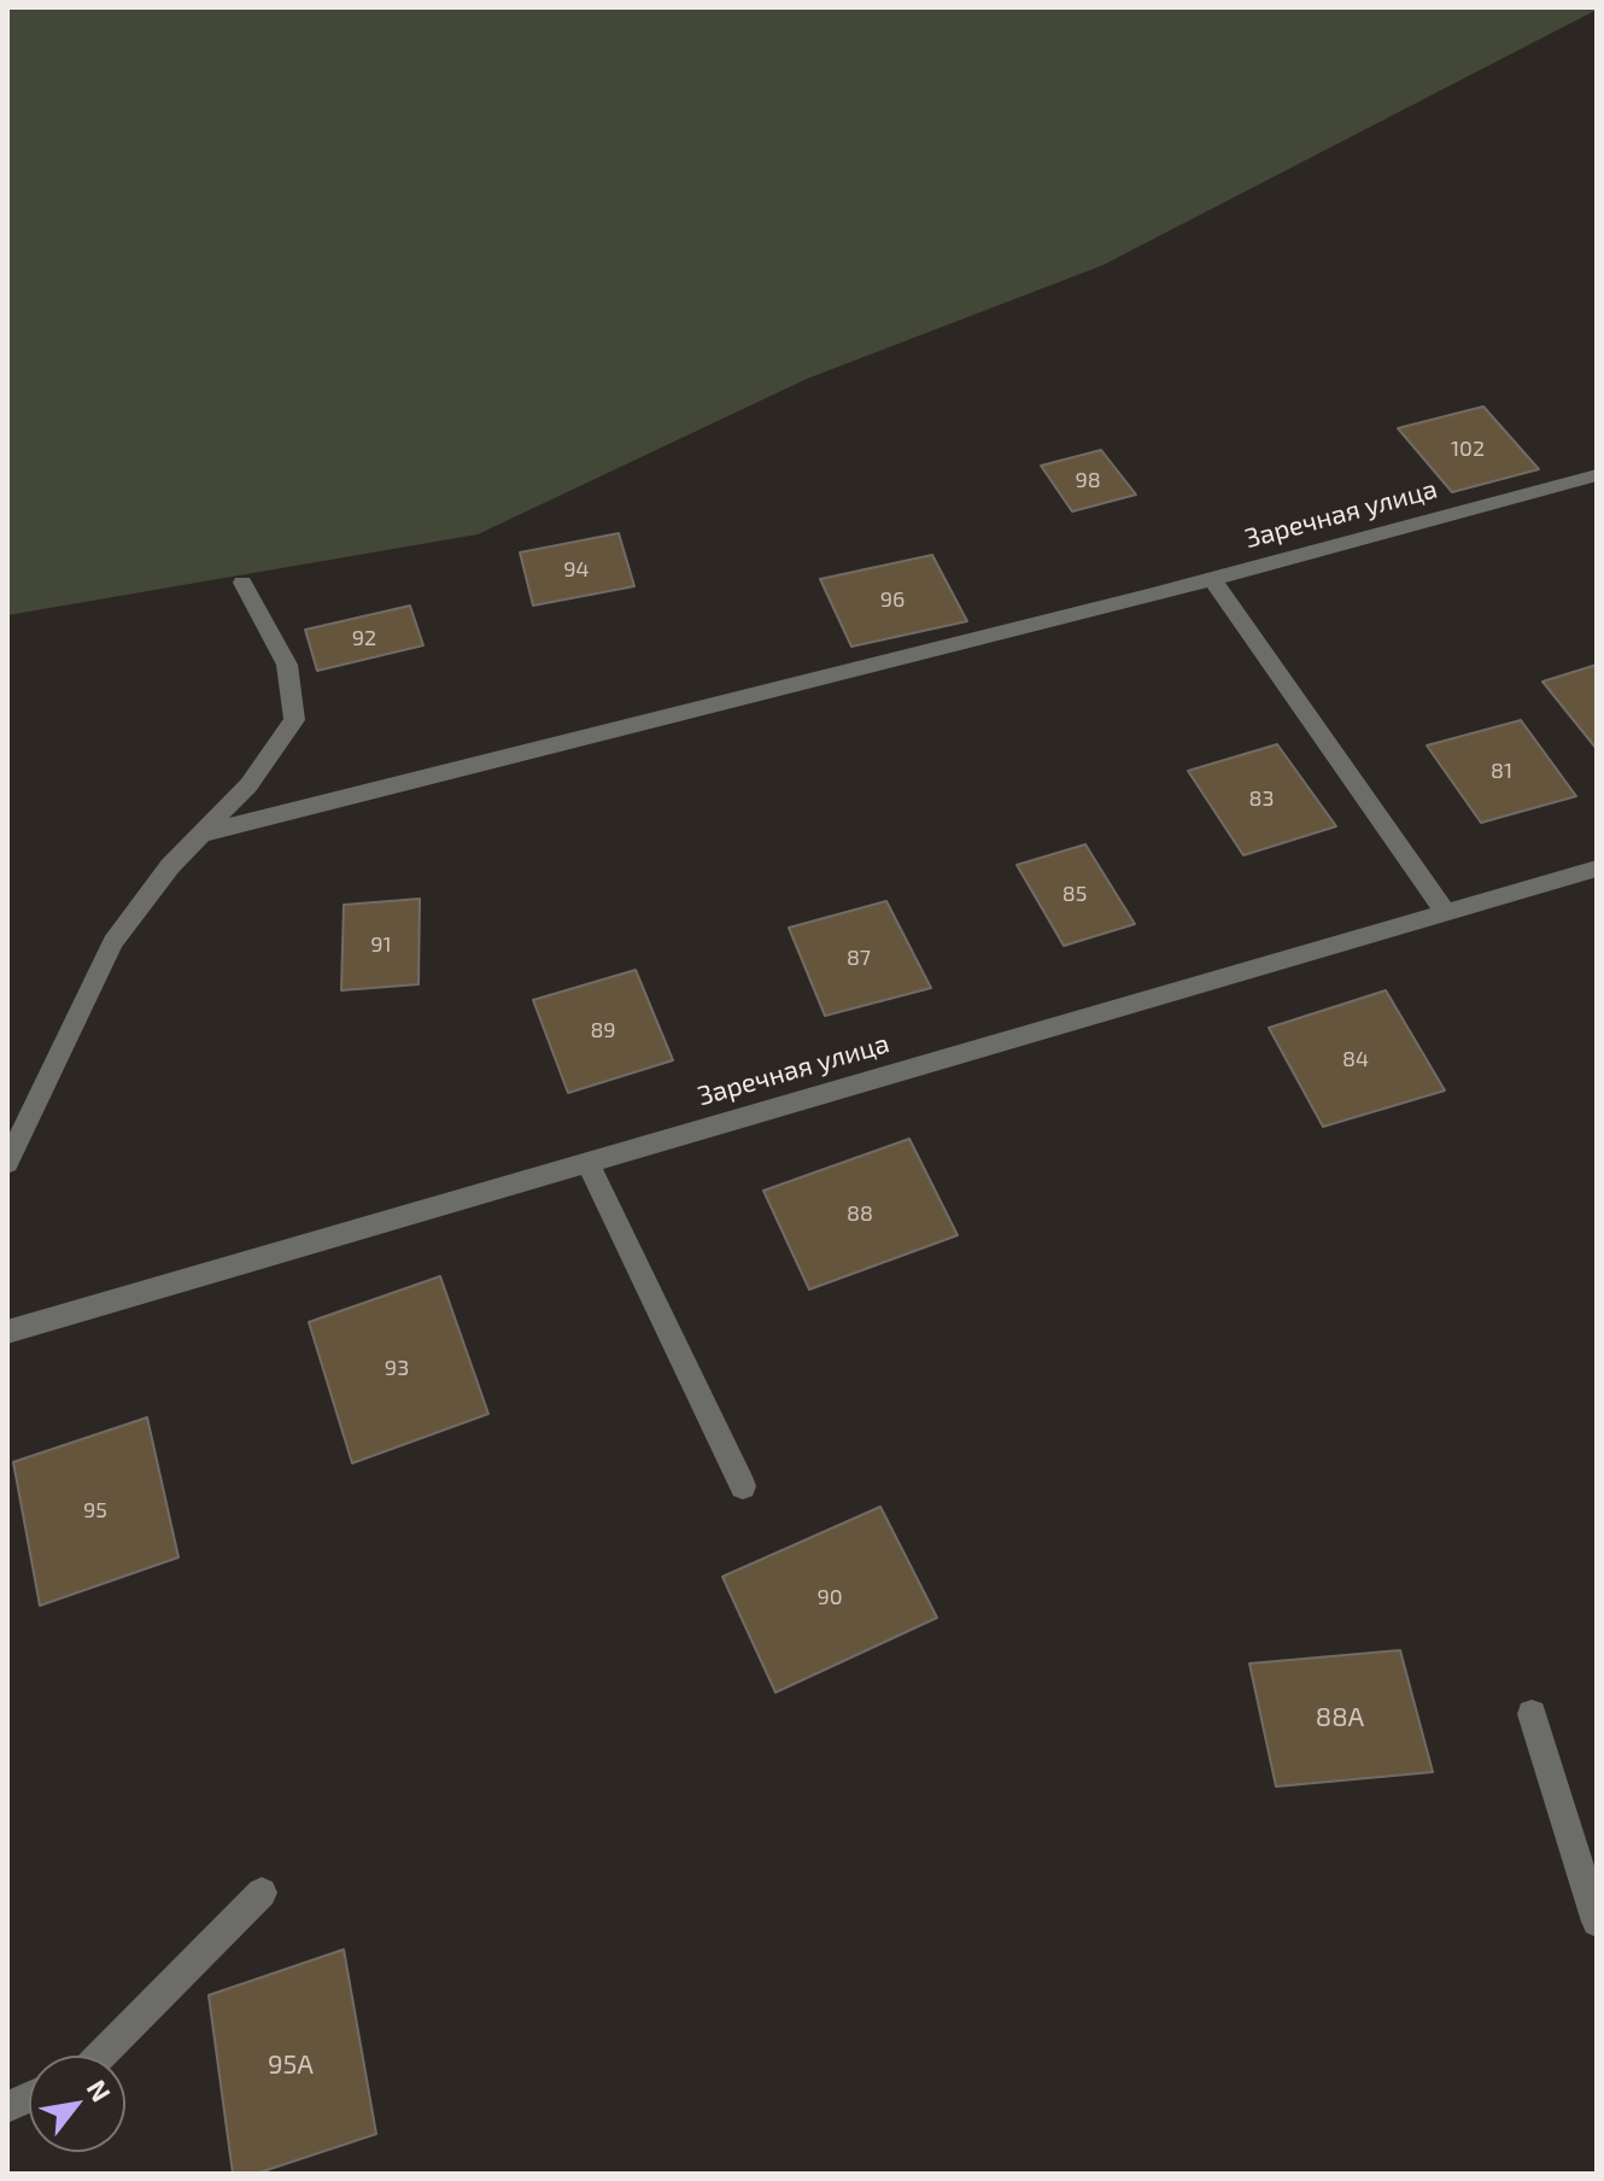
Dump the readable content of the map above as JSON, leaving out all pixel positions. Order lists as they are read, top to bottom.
{
  "streets": {
    "street": ["Заречная улица"]
  },
  "house_numbers": [
    "102",
    "98",
    "94",
    "96",
    "92",
    "81",
    "83",
    "85",
    "91",
    "87",
    "89",
    "84",
    "88",
    "93",
    "95",
    "90",
    "88А",
    "95А"
  ],
  "north": "top right"
}
